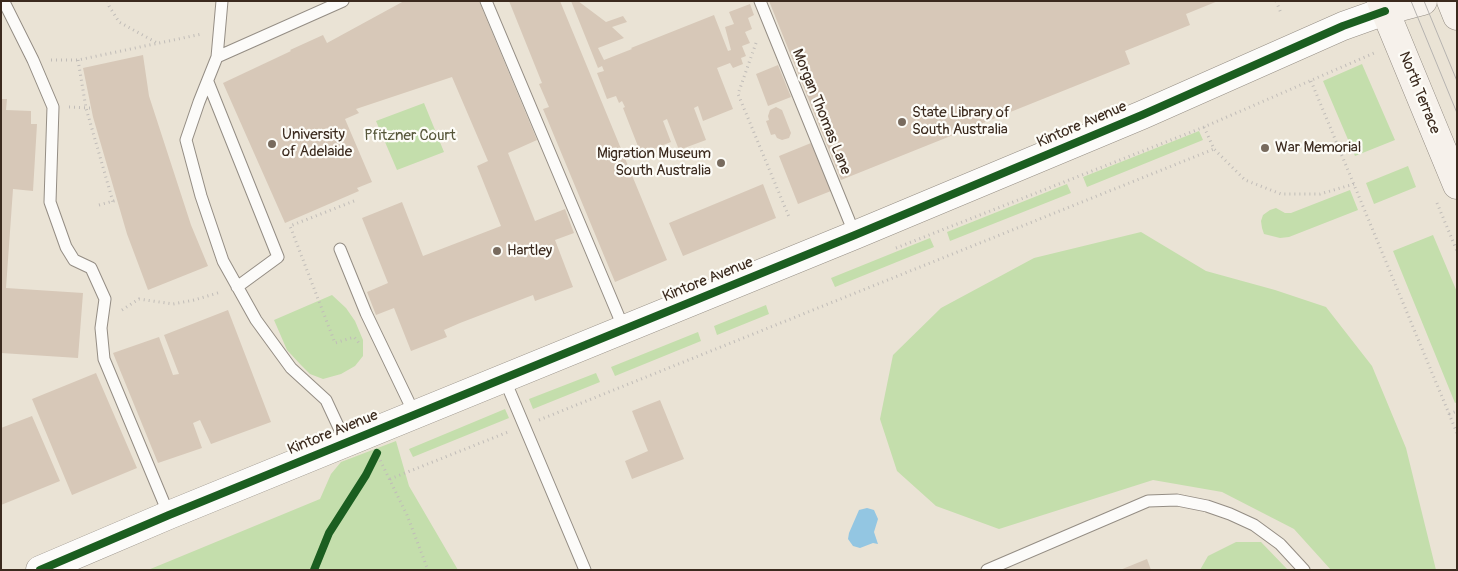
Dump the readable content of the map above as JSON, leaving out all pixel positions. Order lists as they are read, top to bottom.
{
  "streets": {
    "main road": ["North Terrace", "Kintore Avenue"],
    "lane": ["Morgan Thomas Lane"]
  },
  "crossings": [
    ["North Terrace", "Kintore Avenue"],
    ["Morgan Thomas Lane", "Kintore Avenue"]
  ],
  "parks": ["Pfitzner Court"],
  "places": [
    "State Library of South Australia",
    "University of Adelaide",
    "War Memorial",
    "Migration Museum South Australia",
    "Hartley"
  ]
}
